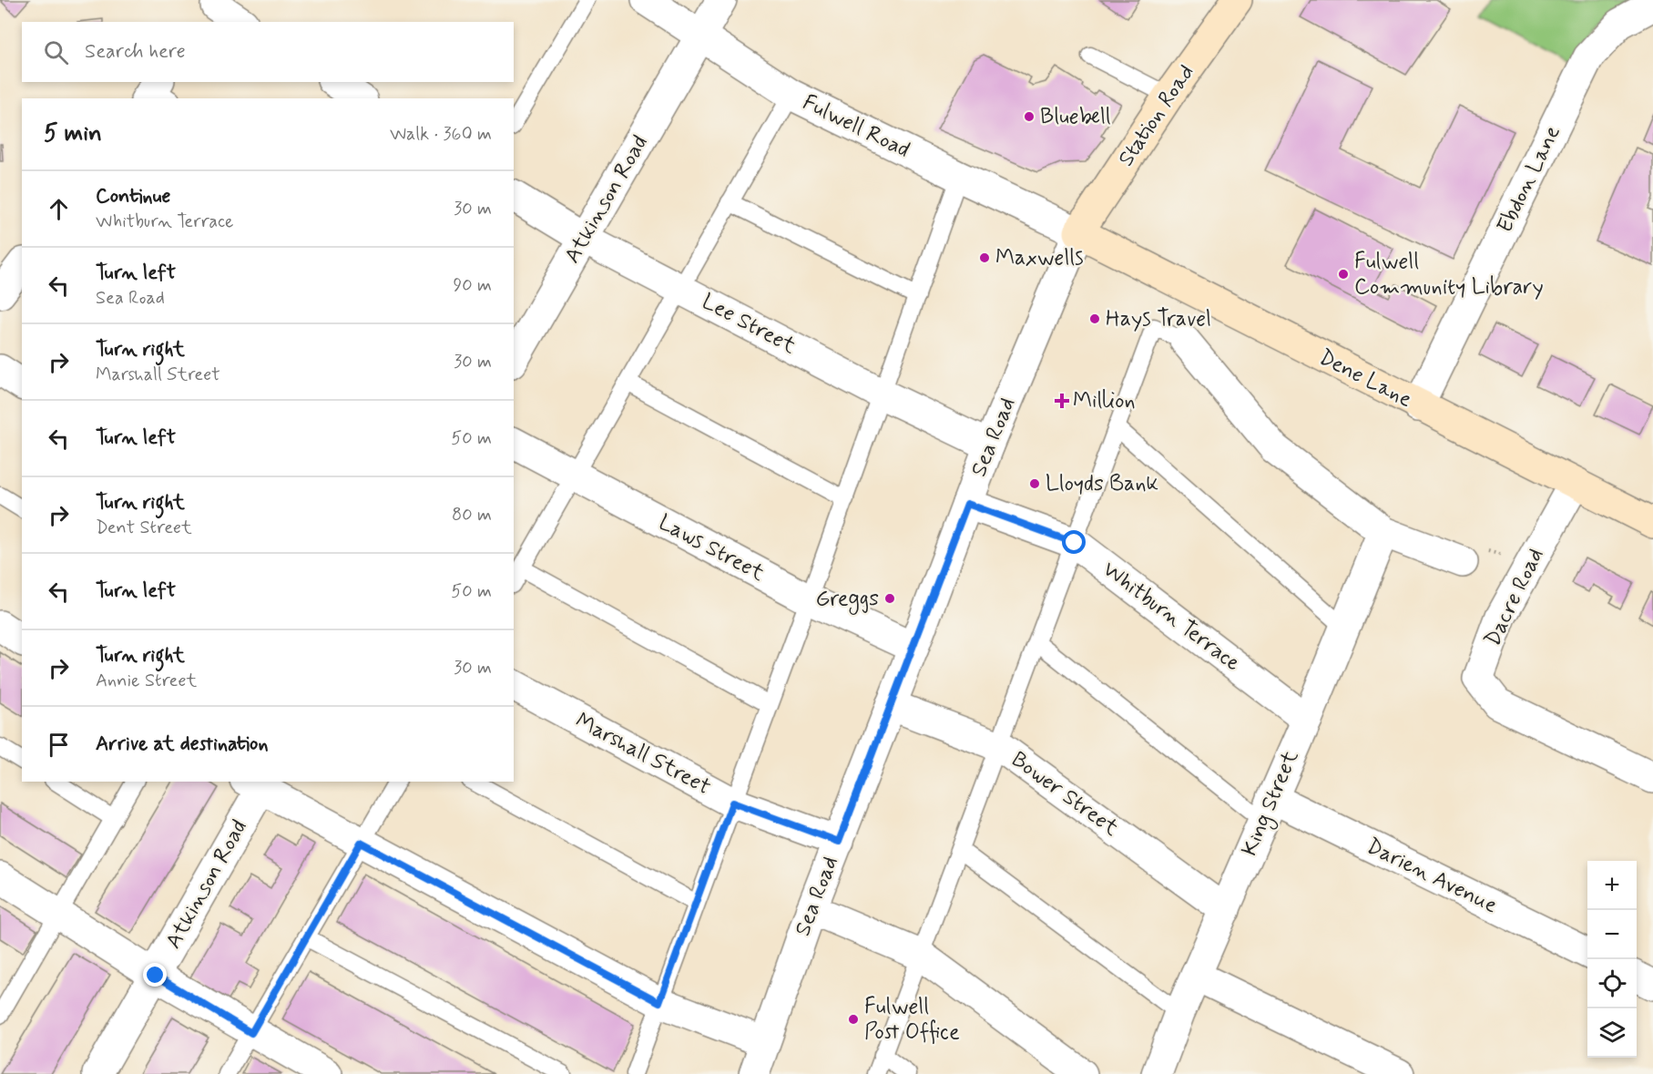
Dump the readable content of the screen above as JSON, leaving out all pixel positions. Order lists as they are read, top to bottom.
{
  "streets": {
    "main road": ["Station Road", "Dene Lane"],
    "street": [
      "Fulwell Road",
      "Ebdon Lane",
      "Atkinson Road",
      "Lee Street",
      "Sea Road",
      "Laws Street",
      "Dacre Road",
      "Whitburn Terrace",
      "Marshall Street",
      "Bower Street",
      "King Street",
      "Darien Avenue"
    ]
  },
  "crossings": [
    ["Station Road", "Fulwell Road"],
    ["Station Road", "Dene Lane"],
    ["Station Road", "Sea Road"],
    ["Fulwell Road", "Atkinson Road"],
    ["Fulwell Road", "Dene Lane"],
    ["Fulwell Road", "Sea Road"],
    ["Ebdon Lane", "Dene Lane"],
    ["Atkinson Road", "Lee Street"],
    ["Lee Street", "Sea Road"],
    ["Dene Lane", "Sea Road"],
    ["Dene Lane", "Dacre Road"],
    ["Sea Road", "Laws Street"],
    ["Sea Road", "Whitburn Terrace"],
    ["Sea Road", "Marshall Street"],
    ["Sea Road", "Bower Street"],
    ["Whitburn Terrace", "King Street"],
    ["Bower Street", "King Street"],
    ["King Street", "Darien Avenue"]
  ],
  "places": {
    "other": [
      "Bluebell",
      "Maxwells",
      "Fulwell Community Library",
      "Hays Travel",
      "Lloyds Bank",
      "Greggs",
      "Fulwell Post Office"
    ],
    "health": ["Million"]
  },
  "page": {
    "search": "Search here",
    "heading": ["5 min", "Walk · 360 m"],
    "list": [
      ["Continue", "Whitburn Terrace", "30 m"],
      ["Turn left", "Sea Road", "90 m"],
      ["Turn right", "Marshall Street", "30 m"],
      ["Turn left", "50 m"],
      ["Turn right", "Dent Street", "80 m"],
      ["Turn left", "50 m"],
      ["Turn right", "Annie Street", "30 m"],
      "Arrive at destination"
    ],
    "map_buttons": ["+", "−"]
  }
}
